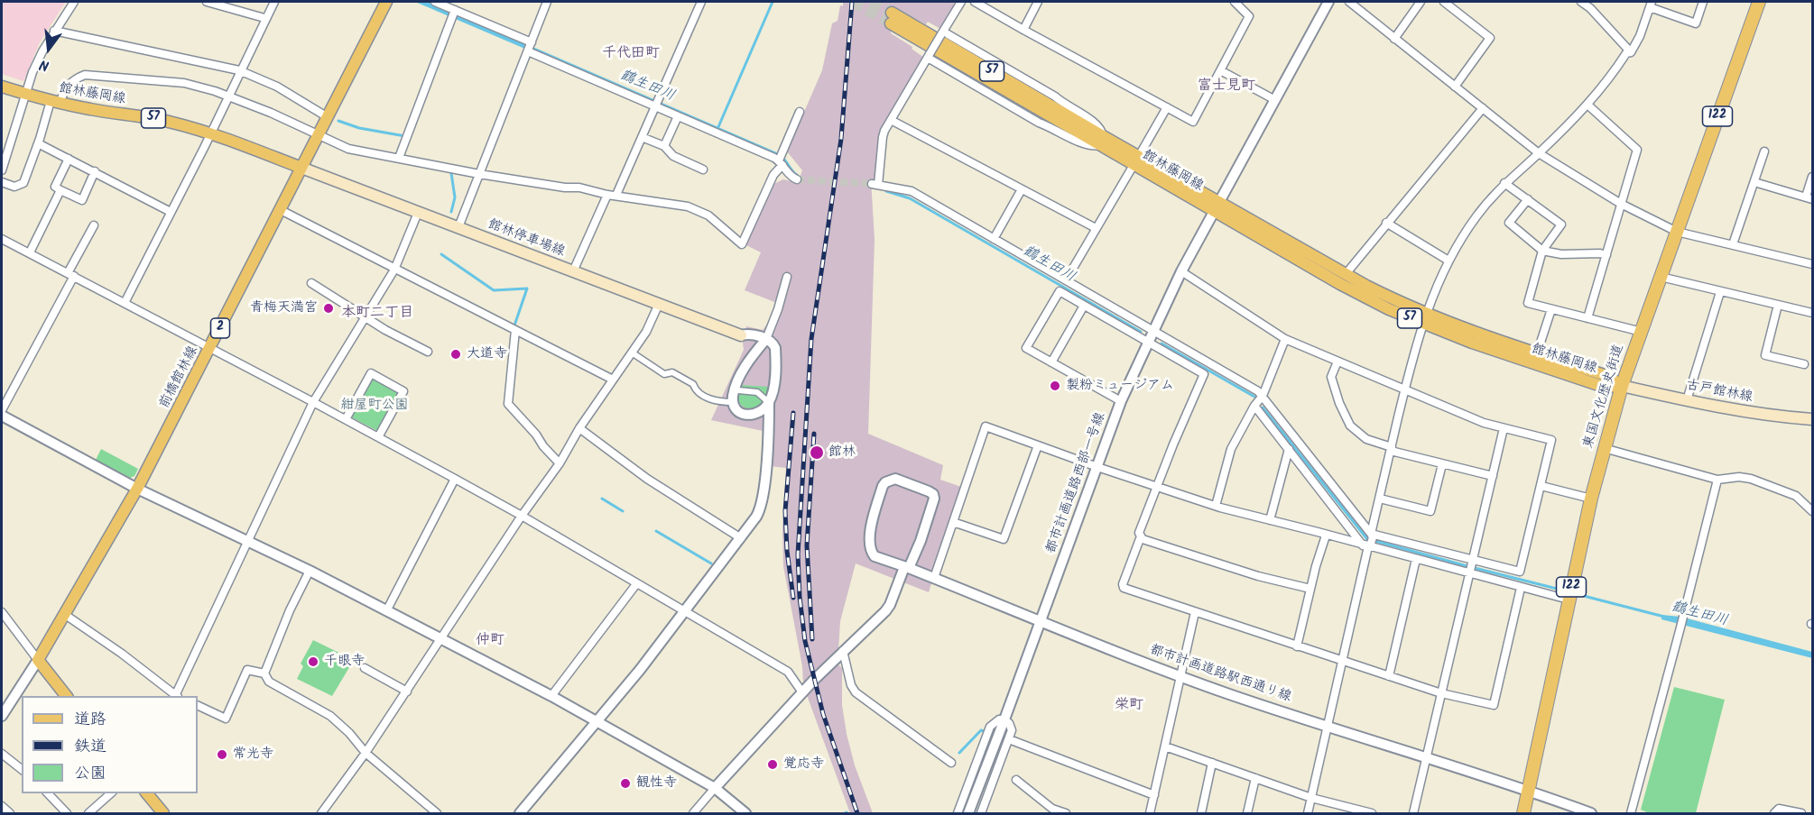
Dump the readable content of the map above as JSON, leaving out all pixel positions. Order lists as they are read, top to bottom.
{
  "streets": {
    "highway": ["122", "東国文化歴史街道"],
    "main road": [
      "57",
      "館林藤岡線",
      "館林停車場線",
      "2",
      "前橋館林線",
      "古戸館林線"
    ],
    "street": ["都市計画道路西部一号線", "都市計画道路駅西通り線"]
  },
  "crossings": [
    ["館林藤岡線", "館林停車場線"],
    ["館林藤岡線", "前橋館林線"],
    ["館林藤岡線", "古戸館林線"],
    ["館林藤岡線", "東国文化歴史街道"],
    ["館林藤岡線", "都市計画道路西部一号線"],
    ["館林停車場線", "前橋館林線"],
    ["古戸館林線", "東国文化歴史街道"],
    ["東国文化歴史街道", "都市計画道路駅西通り線"],
    ["都市計画道路西部一号線", "都市計画道路駅西通り線"]
  ],
  "districts": [
    "千代田町",
    "富士見町",
    "本町二丁目",
    "仲町",
    "栄町"
  ],
  "water": ["鶴生田川"],
  "parks": ["紺屋町公園"],
  "places": [
    "青梅天満宮",
    "大道寺",
    "製粉ミュージアム",
    "館林",
    "千眼寺",
    "常光寺",
    "覚応寺",
    "観性寺"
  ],
  "legend": ["道路", "鉄道", "公園"],
  "north": "bottom"
}
